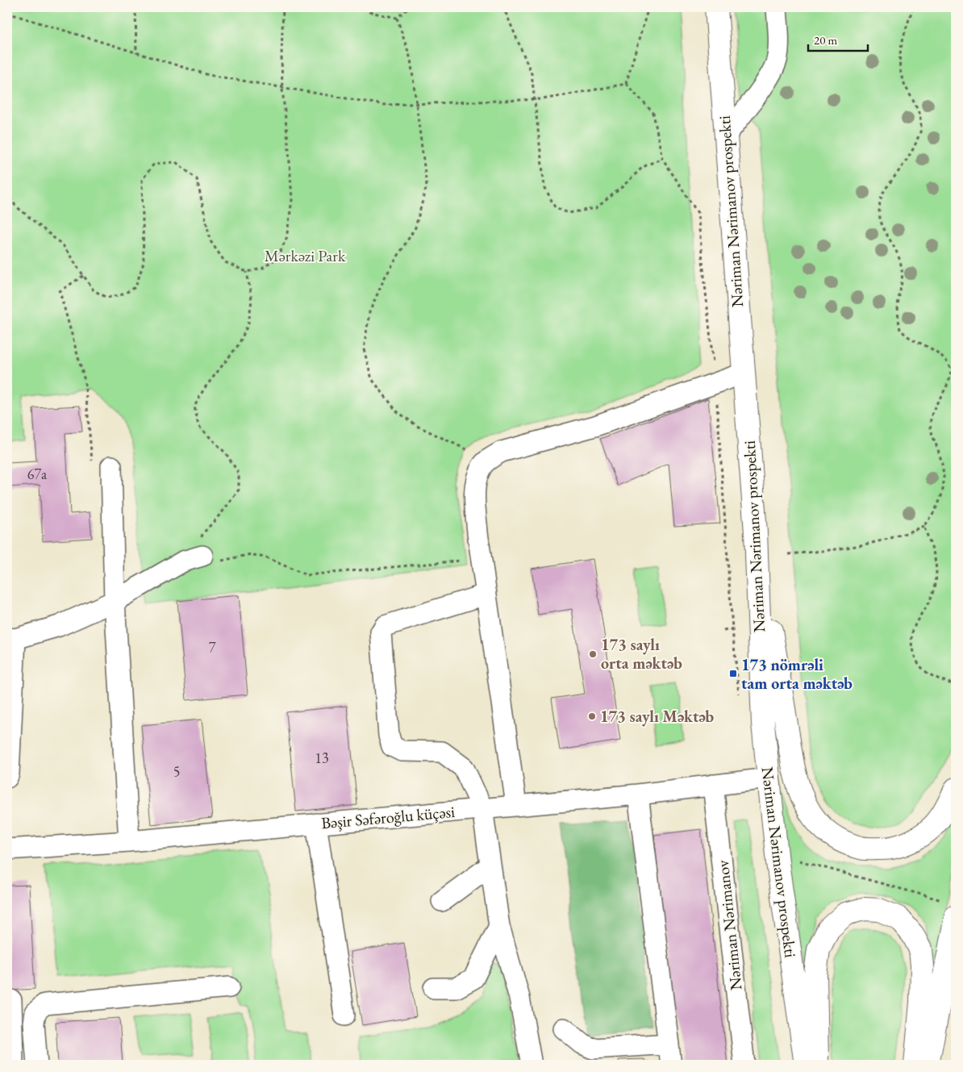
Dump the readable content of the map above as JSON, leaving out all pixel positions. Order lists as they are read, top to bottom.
{
  "streets": {
    "main road": ["Nəriman Nərimanov prospekti"],
    "street": ["Bəşir Səfəroğlu küçəsi", "Nəriman Nərimanov"]
  },
  "crossings": [
    ["Nəriman Nərimanov prospekti", "Bəşir Səfəroğlu küçəsi"],
    ["Bəşir Səfəroğlu küçəsi", "Nəriman Nərimanov"]
  ],
  "parks": ["Mərkəzi Park"],
  "places": {
    "other": ["173 saylı orta məktəb", "173 saylı Məktəb"],
    "transit": ["173 nömrəli tam orta məktəb"]
  },
  "house_numbers": [
    "67a",
    "7",
    "13",
    "5"
  ],
  "scale_bar": "20 m"
}
